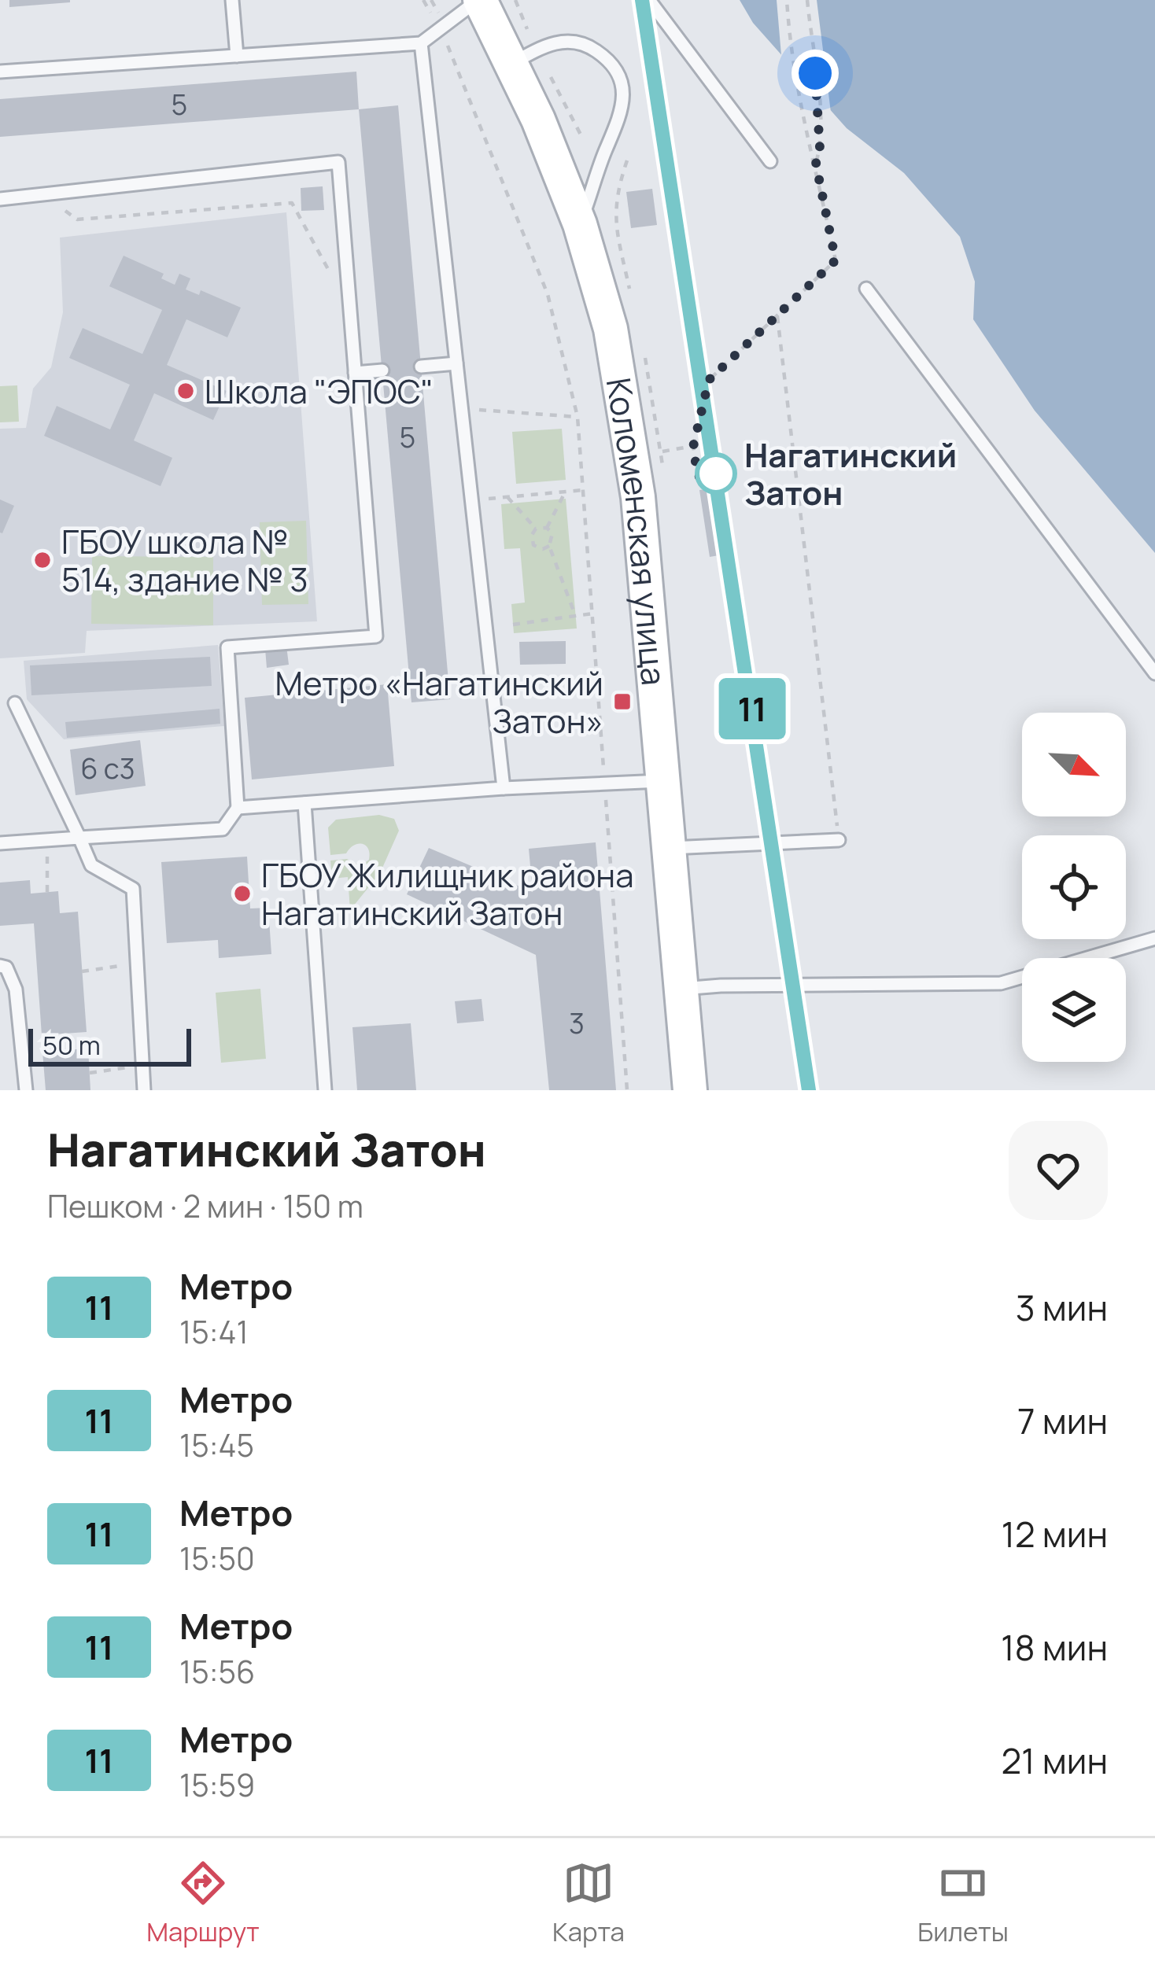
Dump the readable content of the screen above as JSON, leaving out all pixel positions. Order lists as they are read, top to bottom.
{
  "streets": {
    "street": ["Коломенская улица"]
  },
  "places": {
    "other": [
      "Школа \"ЭПОС\"",
      "Нагатинский Затон",
      "ГБОУ школа № 514, здание № 3",
      "ГБОУ Жилищник района Нагатинский Затон"
    ],
    "transit": ["Метро «Нагатинский Затон»"]
  },
  "lines": ["metro line 11"],
  "house_numbers": [
    "5",
    "5",
    "6 с3",
    "3"
  ],
  "scale_bar": "50 m",
  "north": "bottom right",
  "page": {
    "on_map": "11",
    "scale": "50 m",
    "heading": ["Нагатинский Затон", "Пешком · 2 мин · 150 m"],
    "list": [
      {
        "mark": "11",
        "name": "Метро",
        "note": "15:41",
        "value": "3 мин"
      },
      {
        "mark": "11",
        "name": "Метро",
        "note": "15:45",
        "value": "7 мин"
      },
      {
        "mark": "11",
        "name": "Метро",
        "note": "15:50",
        "value": "12 мин"
      },
      {
        "mark": "11",
        "name": "Метро",
        "note": "15:56",
        "value": "18 мин"
      },
      {
        "mark": "11",
        "name": "Метро",
        "note": "15:59",
        "value": "21 мин"
      }
    ],
    "tabs": ["Маршрут", "Карта", "Билеты"]
  }
}
